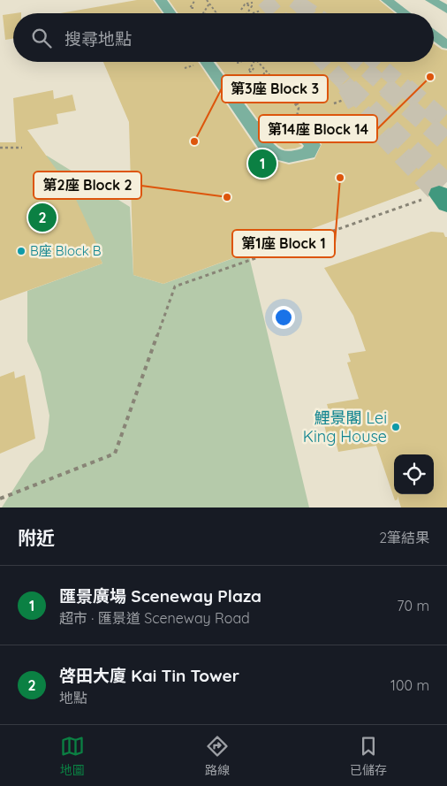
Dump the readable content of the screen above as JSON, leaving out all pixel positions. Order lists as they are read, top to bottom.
{
  "places": [
    "第14座 Block 14",
    "第3座 Block 3",
    "第1座 Block 1",
    "第2座 Block 2",
    "B座 Block B",
    "鯉景閣 Lei King House"
  ],
  "page": {
    "search": "搜尋地點",
    "pins": ["1", "2"],
    "heading": ["附近", "2筆結果"],
    "list": [
      {
        "mark": "1",
        "name": "匯景廣場 Sceneway Plaza",
        "note": "超市 · 匯景道 Sceneway Road",
        "value": "70 m"
      },
      {
        "mark": "2",
        "name": "啓田大廈 Kai Tin Tower",
        "note": "地點",
        "value": "100 m"
      }
    ],
    "nav": ["地圖", "路線", "已儲存"]
  }
}
